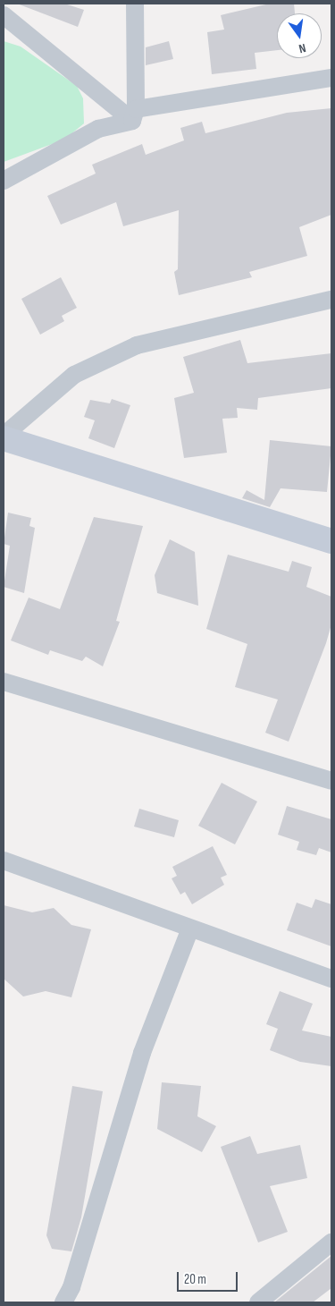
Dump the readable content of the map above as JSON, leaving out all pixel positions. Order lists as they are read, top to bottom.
{
  "scale_bar": "20 m",
  "north": "bottom"
}
